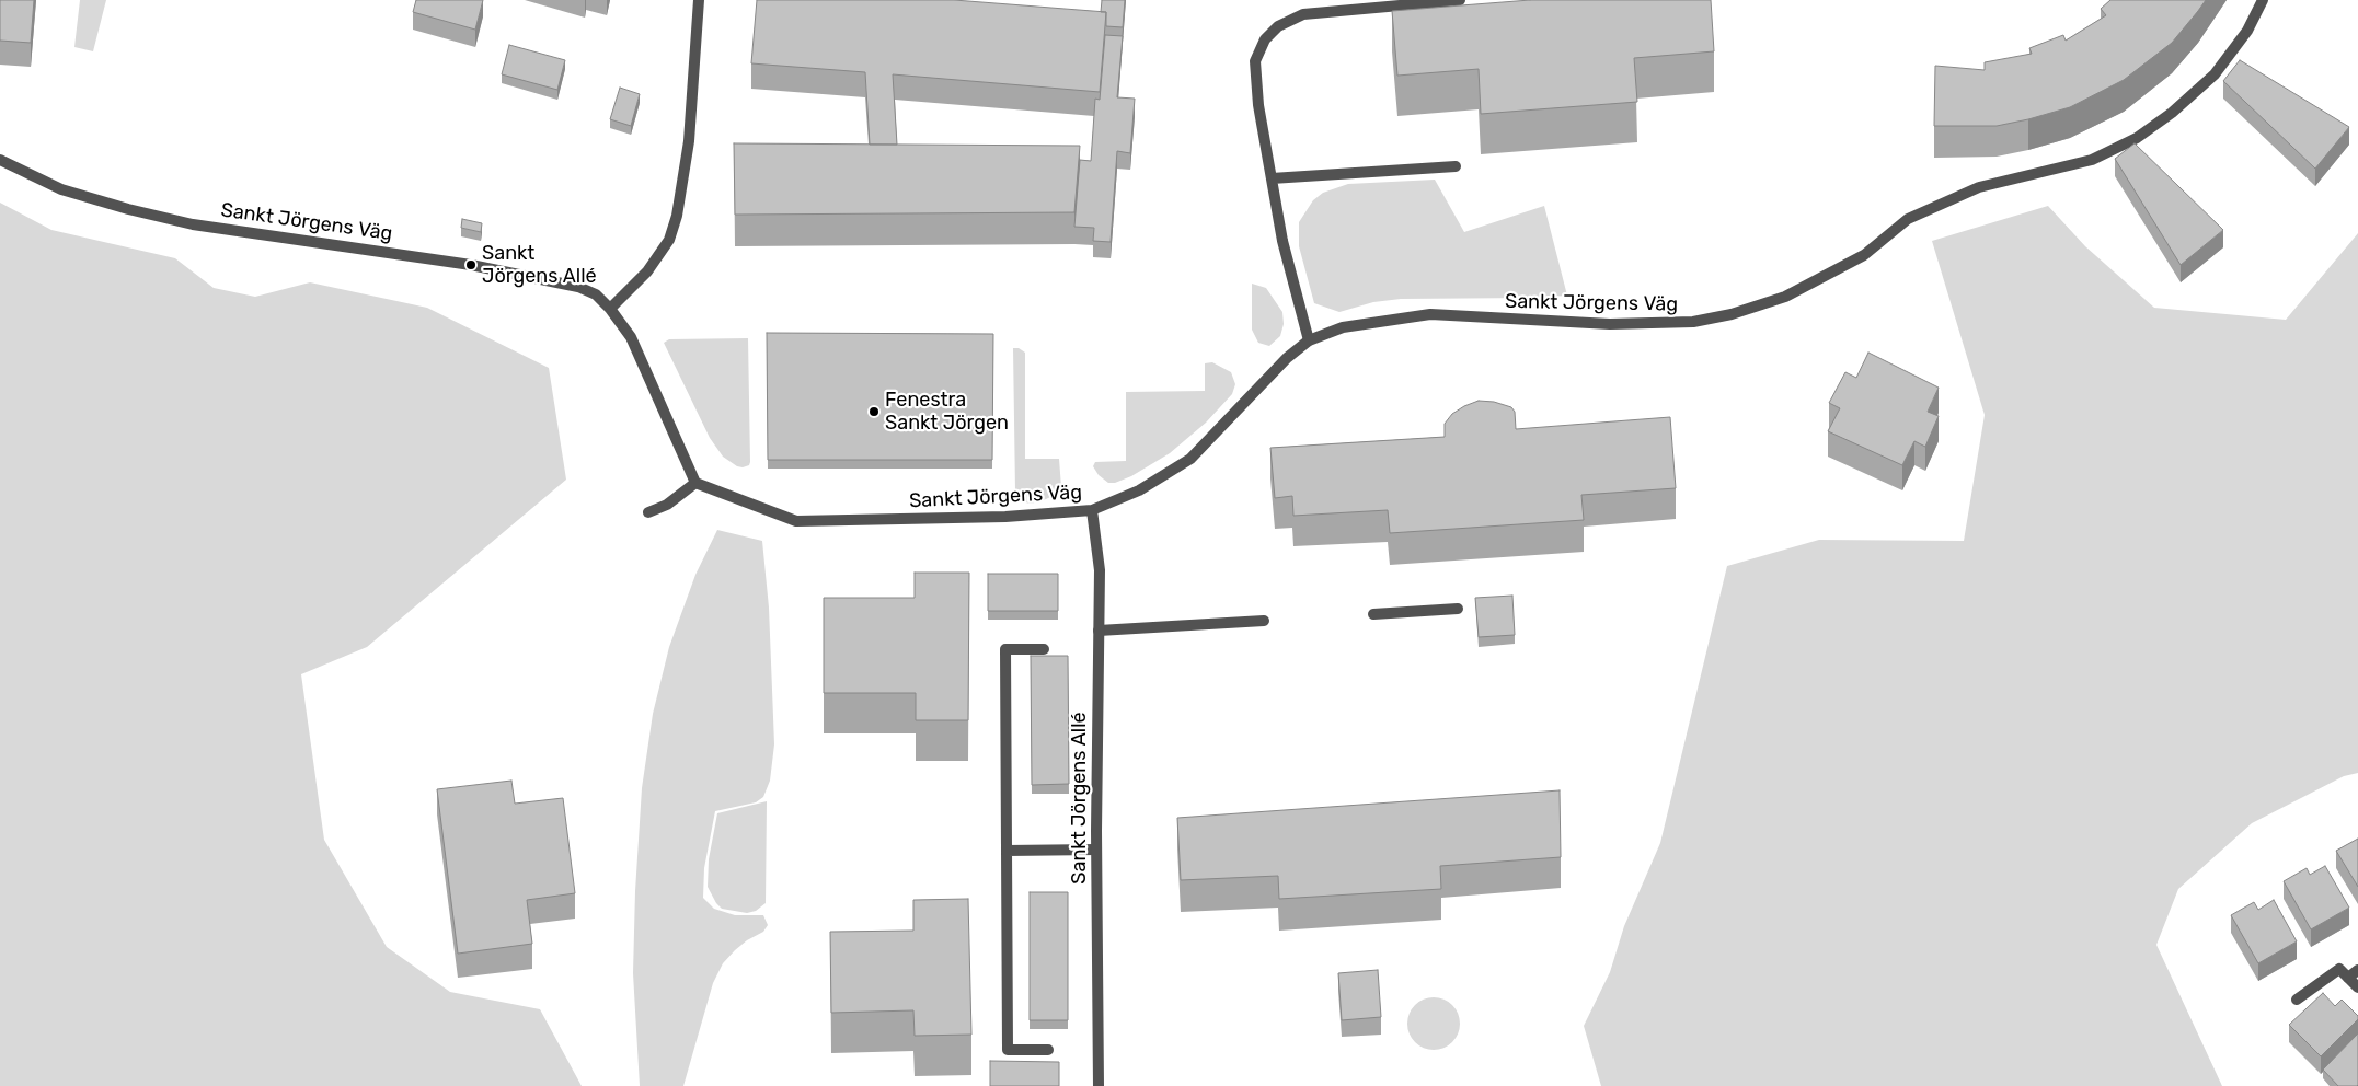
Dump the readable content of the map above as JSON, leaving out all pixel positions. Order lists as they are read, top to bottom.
{
  "streets": {
    "street": ["Sankt Jörgens Väg", "Sankt Jörgens Allé"]
  },
  "crossings": [
    ["Sankt Jörgens Väg", "Sankt Jörgens Allé"]
  ],
  "places": ["Sankt Jörgens Allé", "Fenestra Sankt Jörgen"]
}
